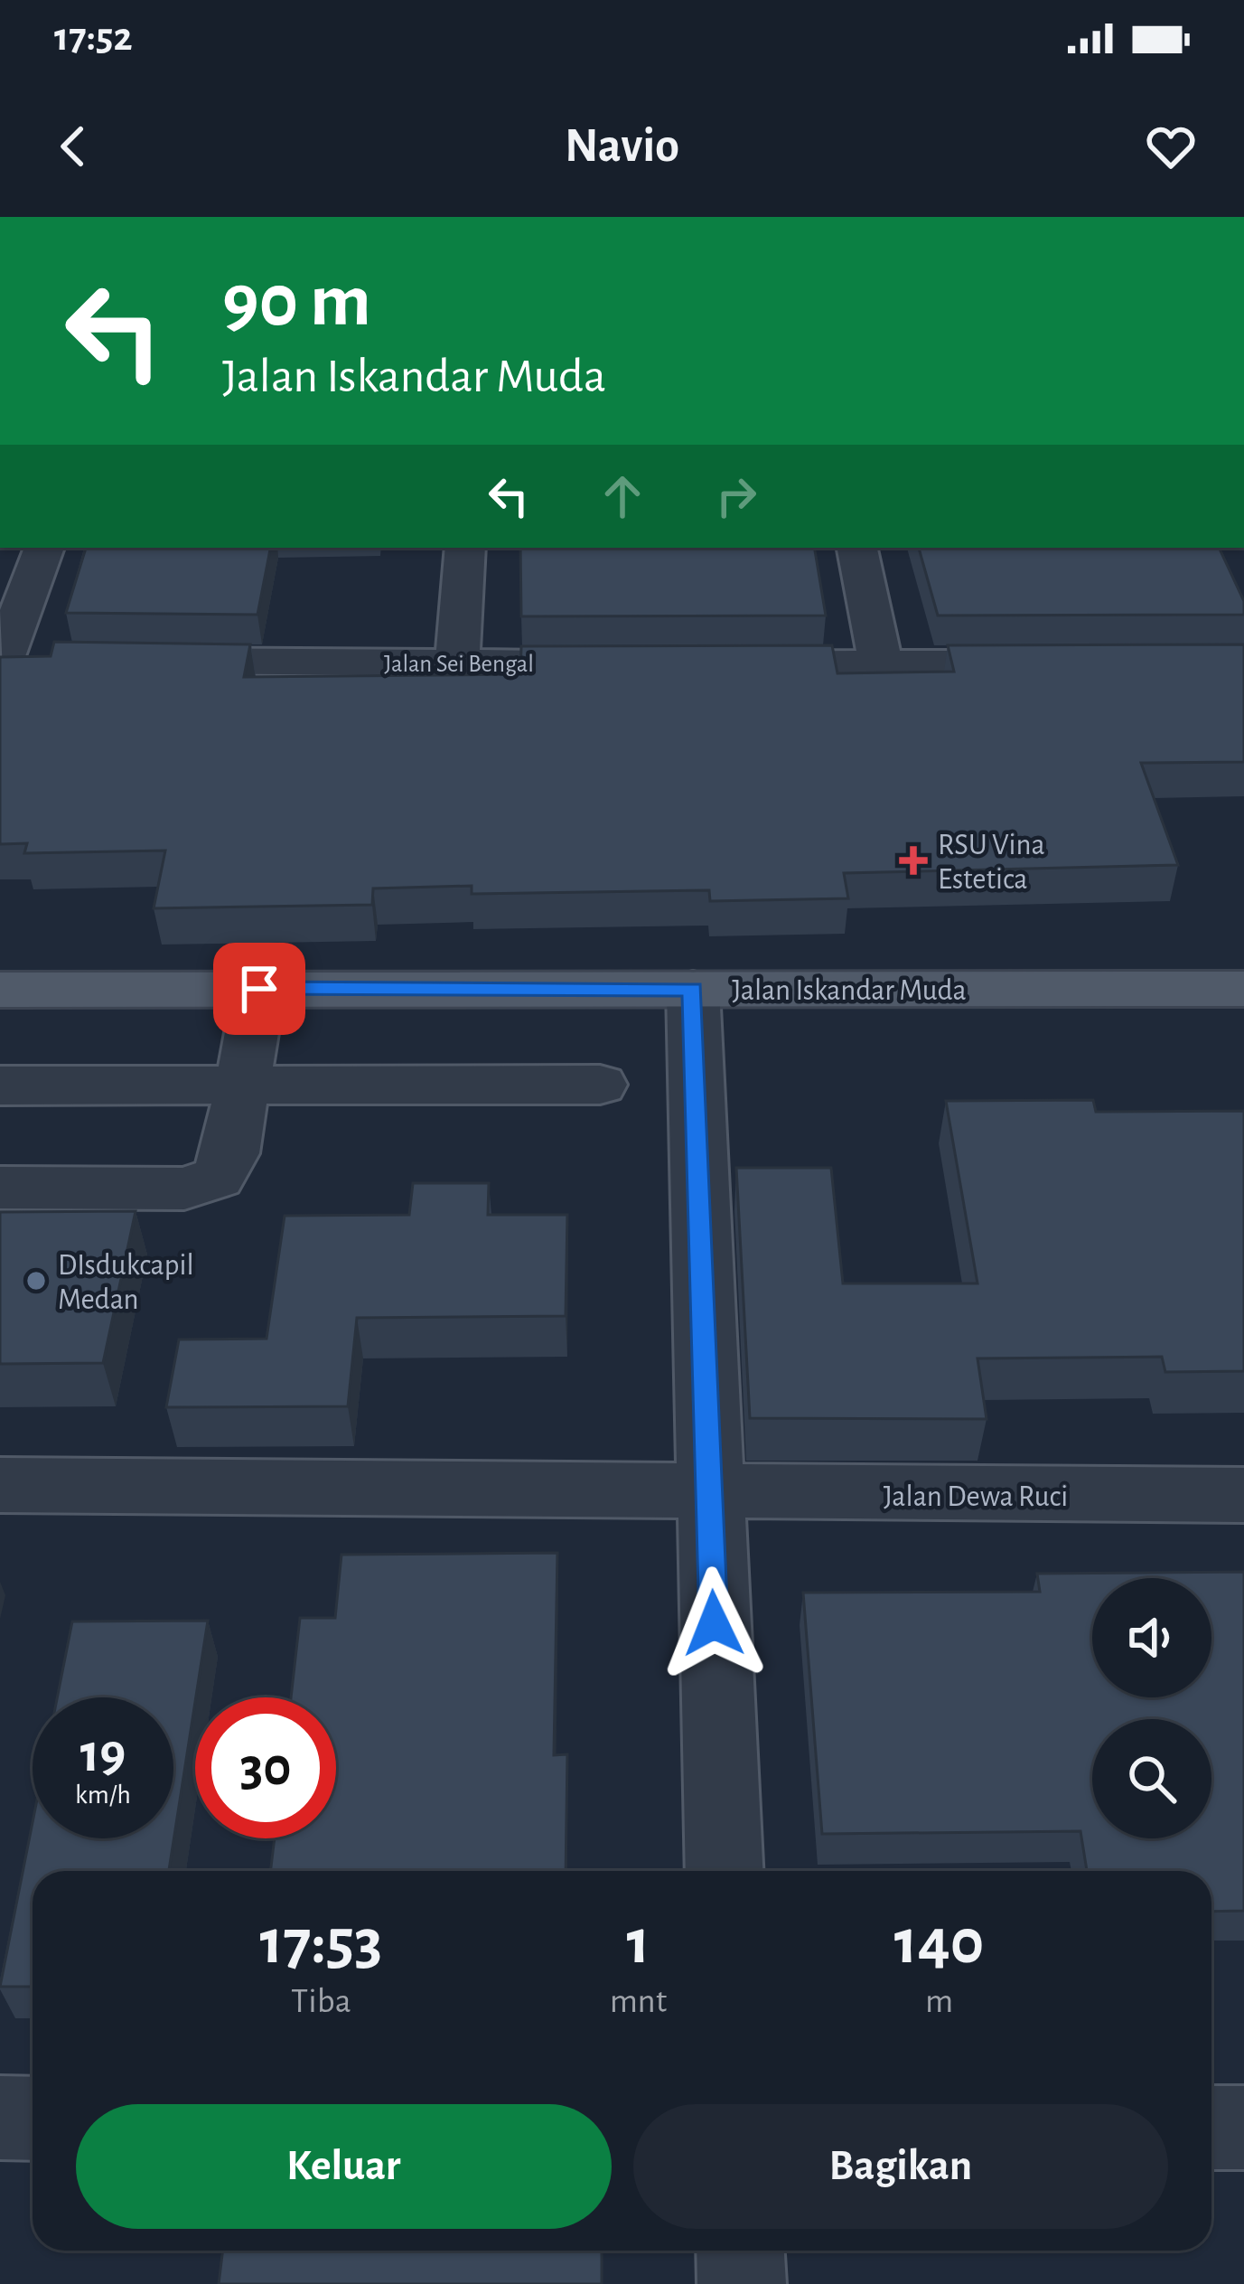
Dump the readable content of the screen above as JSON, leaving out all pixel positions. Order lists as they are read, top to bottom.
{
  "streets": {
    "main road": ["Jalan Iskandar Muda"],
    "street": ["Jalan Sei Bengal", "Jalan Dewa Ruci"]
  },
  "places": {
    "health": ["RSU Vina Estetica"],
    "other": ["DIsdukcapil Medan"]
  },
  "page": {
    "status": "17:52",
    "header": "Navio",
    "turn": ["90 m", "Jalan Iskandar Muda"],
    "speed": "19 km/h",
    "limit": "30",
    "eta": [
      "17:53",
      "Tiba",
      "1",
      "mnt",
      "140",
      "m"
    ],
    "buttons": ["Keluar", "Bagikan"]
  }
}
